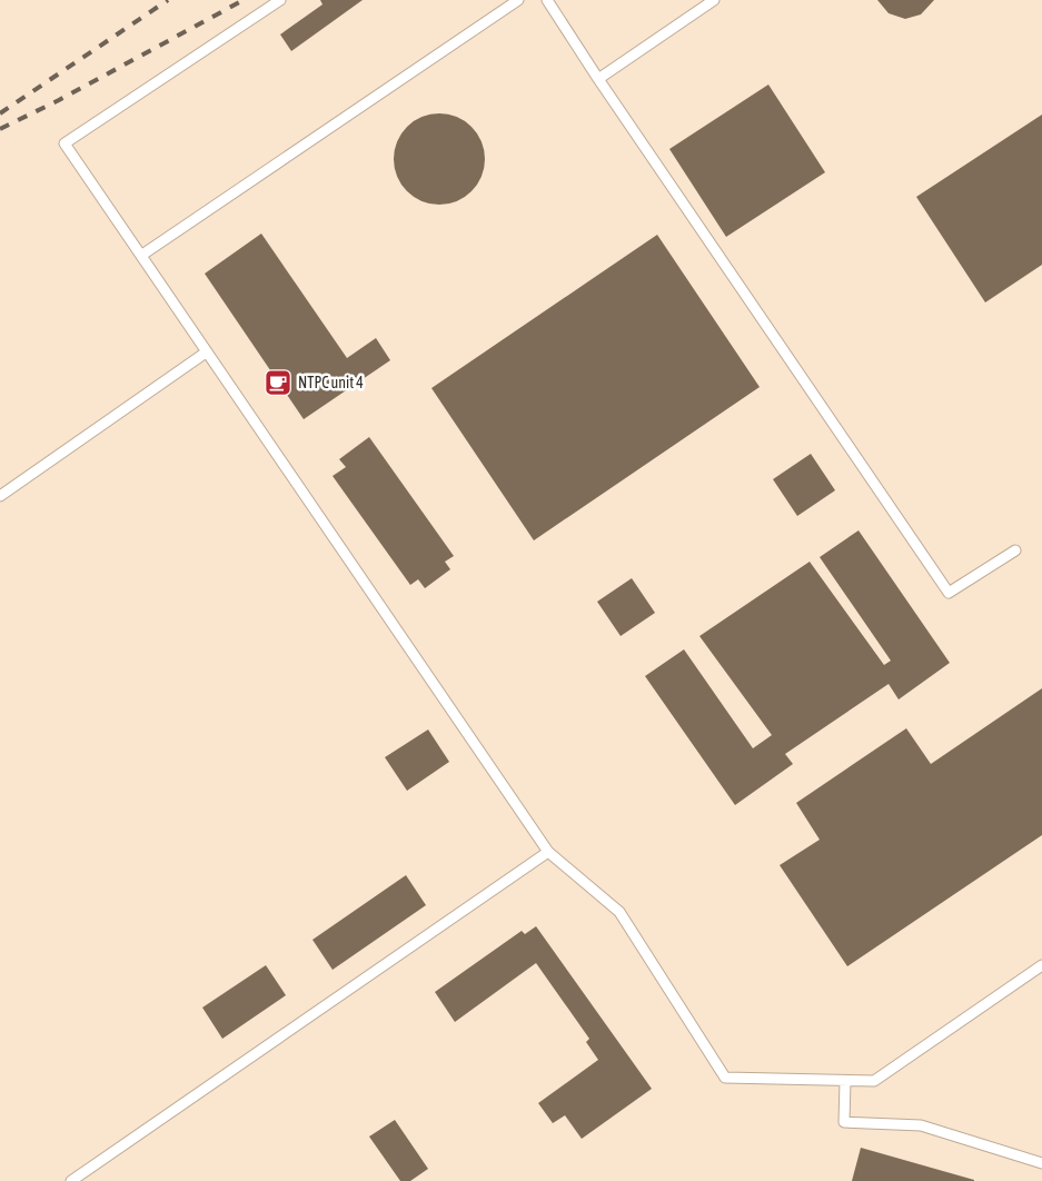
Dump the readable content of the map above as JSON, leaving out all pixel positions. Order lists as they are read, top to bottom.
{
  "places": {
    "cafe": ["NTPC unit 4"]
  }
}
